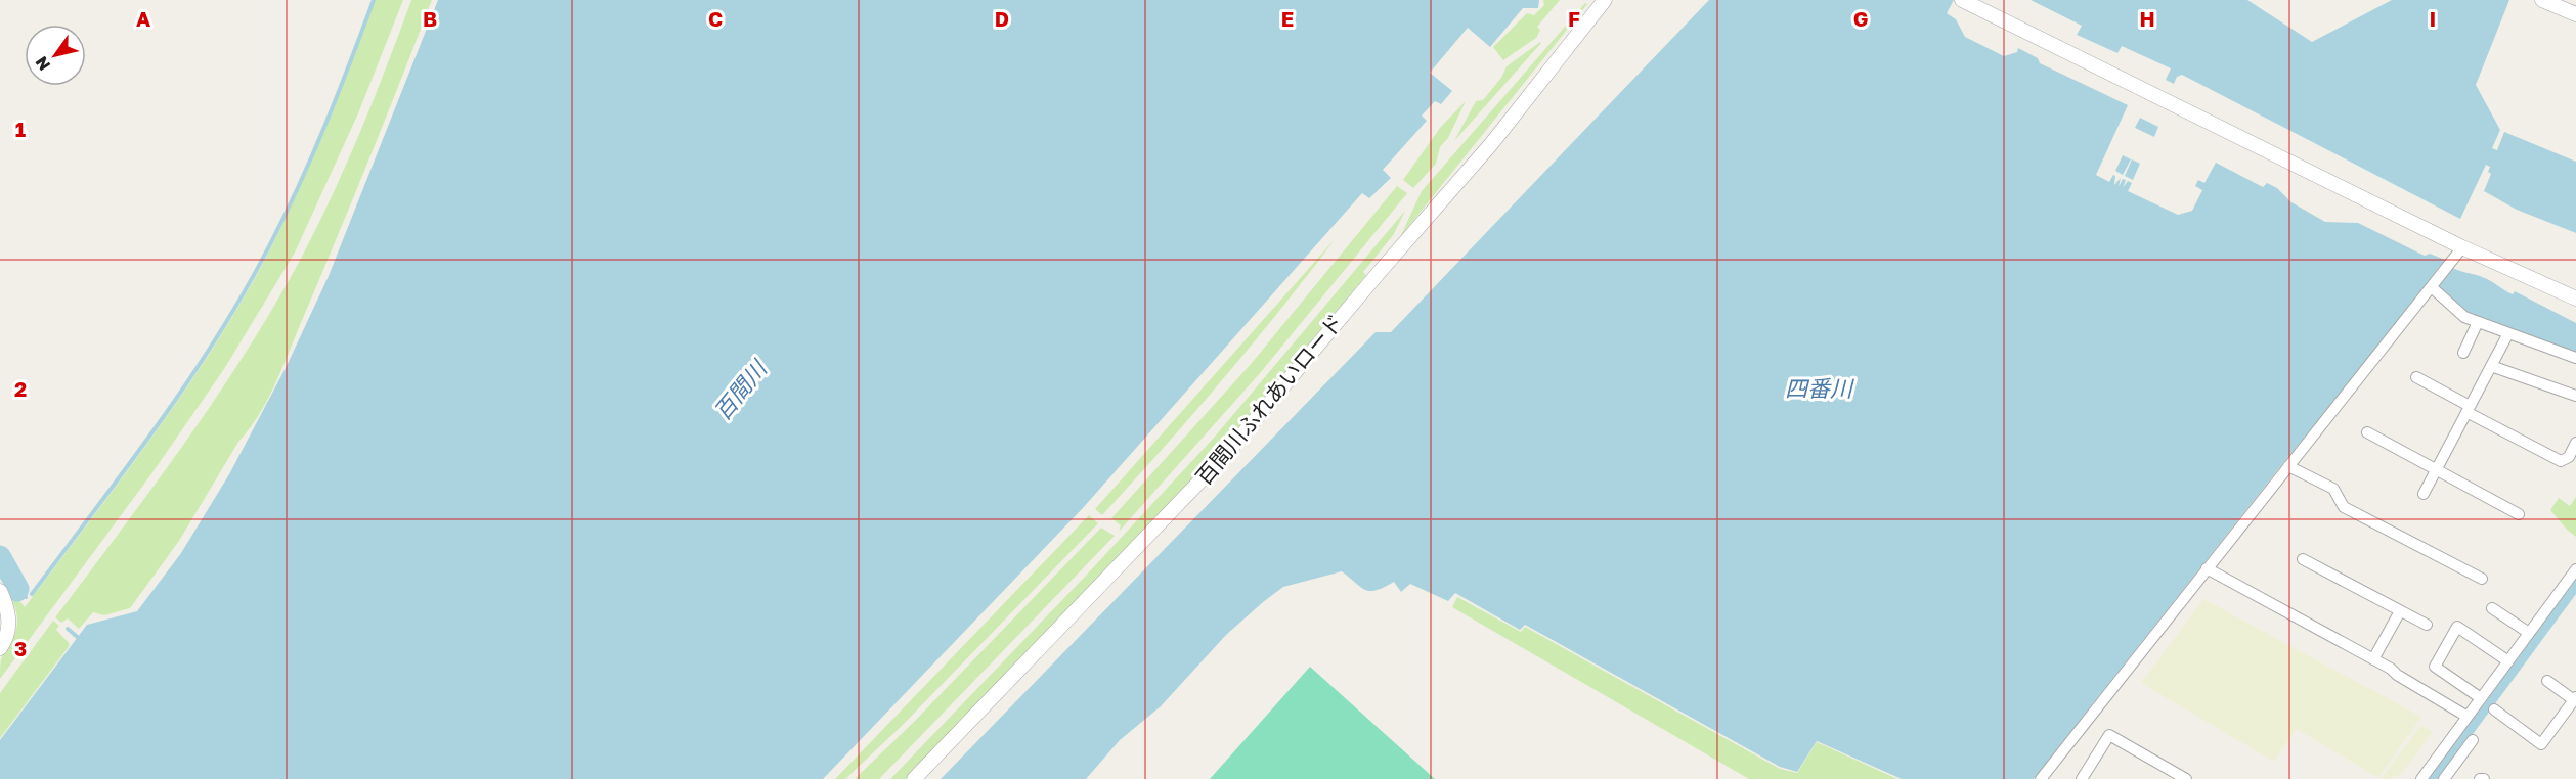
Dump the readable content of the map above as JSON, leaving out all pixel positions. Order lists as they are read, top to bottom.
{
  "streets": {
    "street": ["百間川ふれあいロード"]
  },
  "water": ["四番川", "百間川"],
  "north": "bottom left",
  "grid": {
    "columns": [
      "A",
      "B",
      "C",
      "D",
      "E",
      "F",
      "G",
      "H",
      "I"
    ],
    "rows": ["1", "2", "3"]
  }
}
